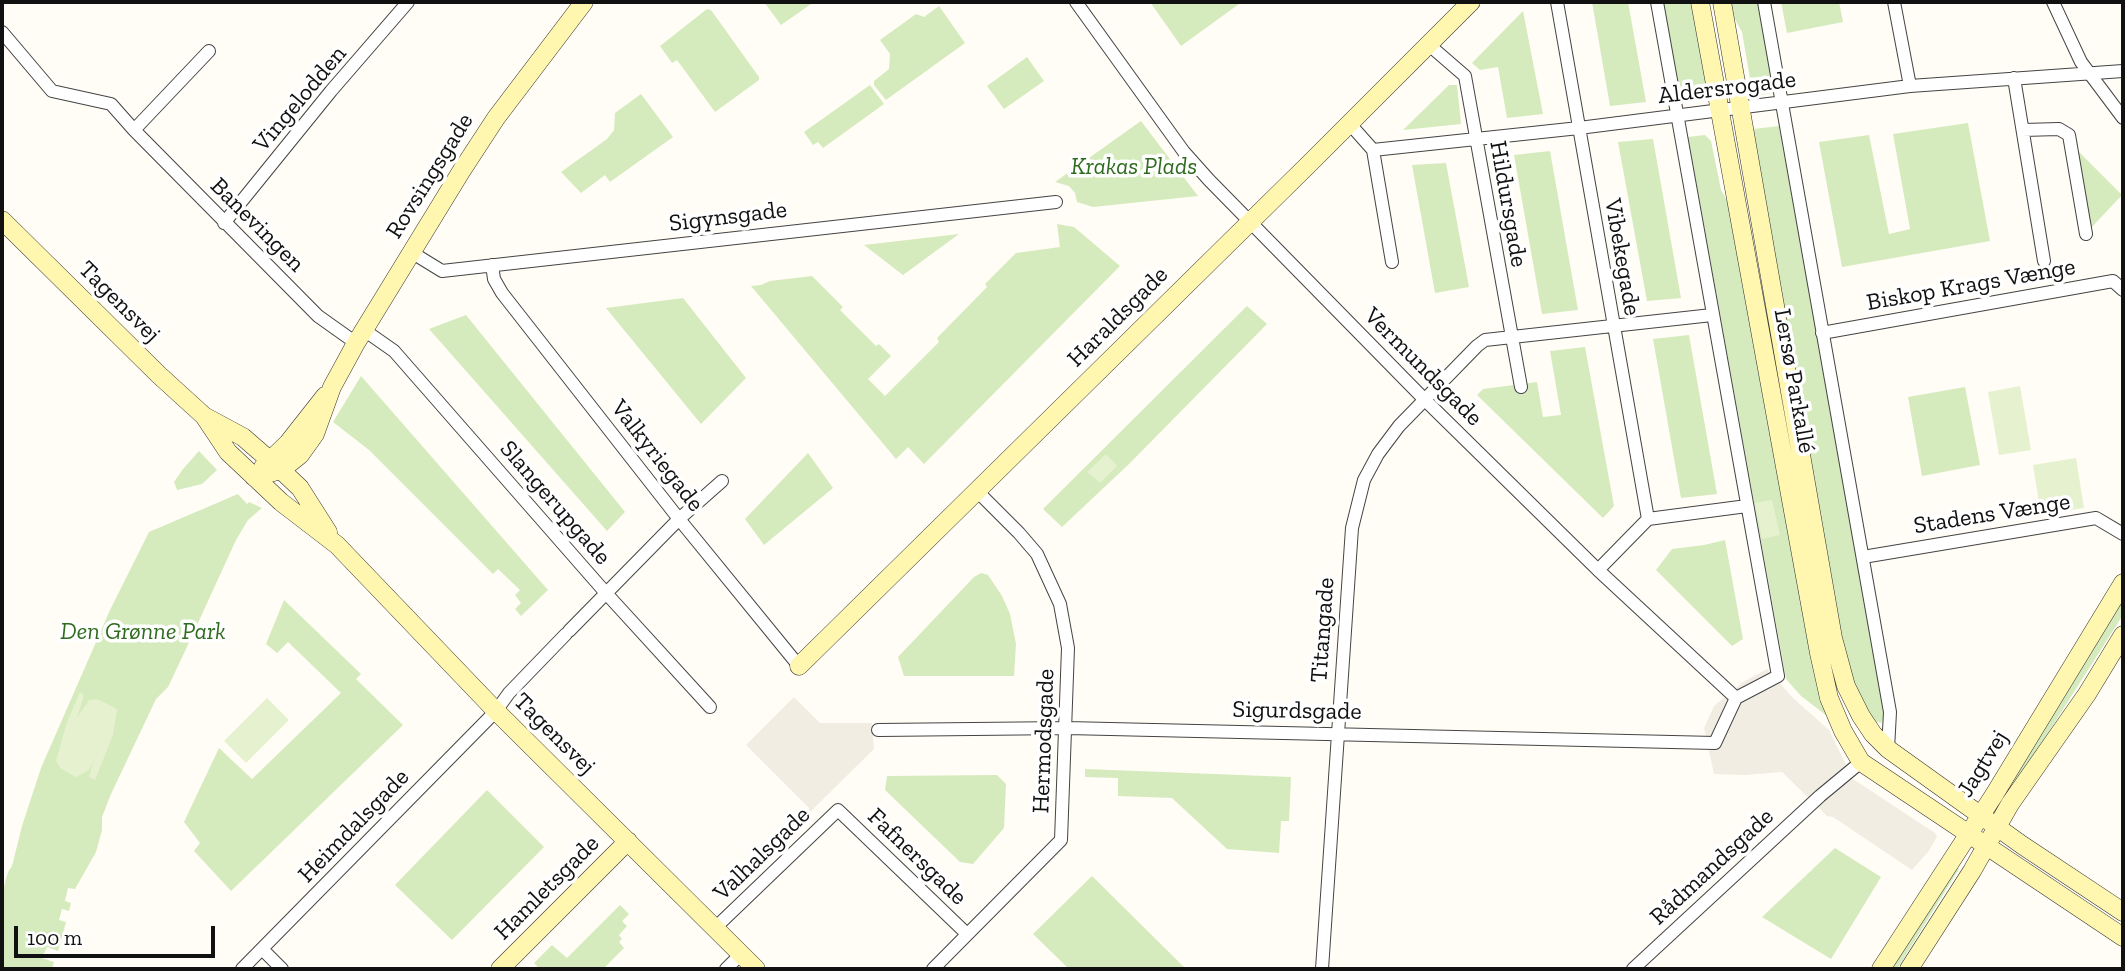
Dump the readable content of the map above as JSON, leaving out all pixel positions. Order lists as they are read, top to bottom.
{
  "streets": {
    "street": [
      "Aldersrogade",
      "Vingelodden",
      "Rovsingsgade",
      "Hildursgade",
      "Sigynsgade",
      "Banevingen",
      "Vibekegade",
      "Biskop Krags Vænge",
      "Tagensvej",
      "Haraldsgade",
      "Vermundsgade",
      "Lersø Parkallé",
      "Valkyriegade",
      "Slangerupgade",
      "Stadens Vænge",
      "Titangade",
      "Sigurdsgade",
      "Hermodsgade",
      "Jagtvej",
      "Heimdalsgade",
      "Valhalsgade",
      "Fafnersgade",
      "Rådmandsgade",
      "Hamletsgade"
    ]
  },
  "crossings": [
    ["Aldersrogade", "Hildursgade"],
    ["Aldersrogade", "Vibekegade"],
    ["Aldersrogade", "Lersø Parkallé"],
    ["Vingelodden", "Banevingen"],
    ["Rovsingsgade", "Sigynsgade"],
    ["Rovsingsgade", "Banevingen"],
    ["Rovsingsgade", "Tagensvej"],
    ["Rovsingsgade", "Slangerupgade"],
    ["Hildursgade", "Haraldsgade"],
    ["Hildursgade", "Titangade"],
    ["Sigynsgade", "Valkyriegade"],
    ["Banevingen", "Slangerupgade"],
    ["Vibekegade", "Titangade"],
    ["Biskop Krags Vænge", "Lersø Parkallé"],
    ["Tagensvej", "Heimdalsgade"],
    ["Tagensvej", "Valhalsgade"],
    ["Tagensvej", "Hamletsgade"],
    ["Haraldsgade", "Vermundsgade"],
    ["Haraldsgade", "Valkyriegade"],
    ["Haraldsgade", "Hermodsgade"],
    ["Vermundsgade", "Titangade"],
    ["Vermundsgade", "Sigurdsgade"],
    ["Lersø Parkallé", "Stadens Vænge"],
    ["Lersø Parkallé", "Jagtvej"],
    ["Lersø Parkallé", "Rådmandsgade"],
    ["Valkyriegade", "Heimdalsgade"],
    ["Slangerupgade", "Heimdalsgade"],
    ["Titangade", "Sigurdsgade"],
    ["Sigurdsgade", "Hermodsgade"],
    ["Hermodsgade", "Fafnersgade"],
    ["Valhalsgade", "Fafnersgade"]
  ],
  "parks": ["Krakas Plads", "Den Grønne Park"],
  "scale_bar": "100 m"
}
